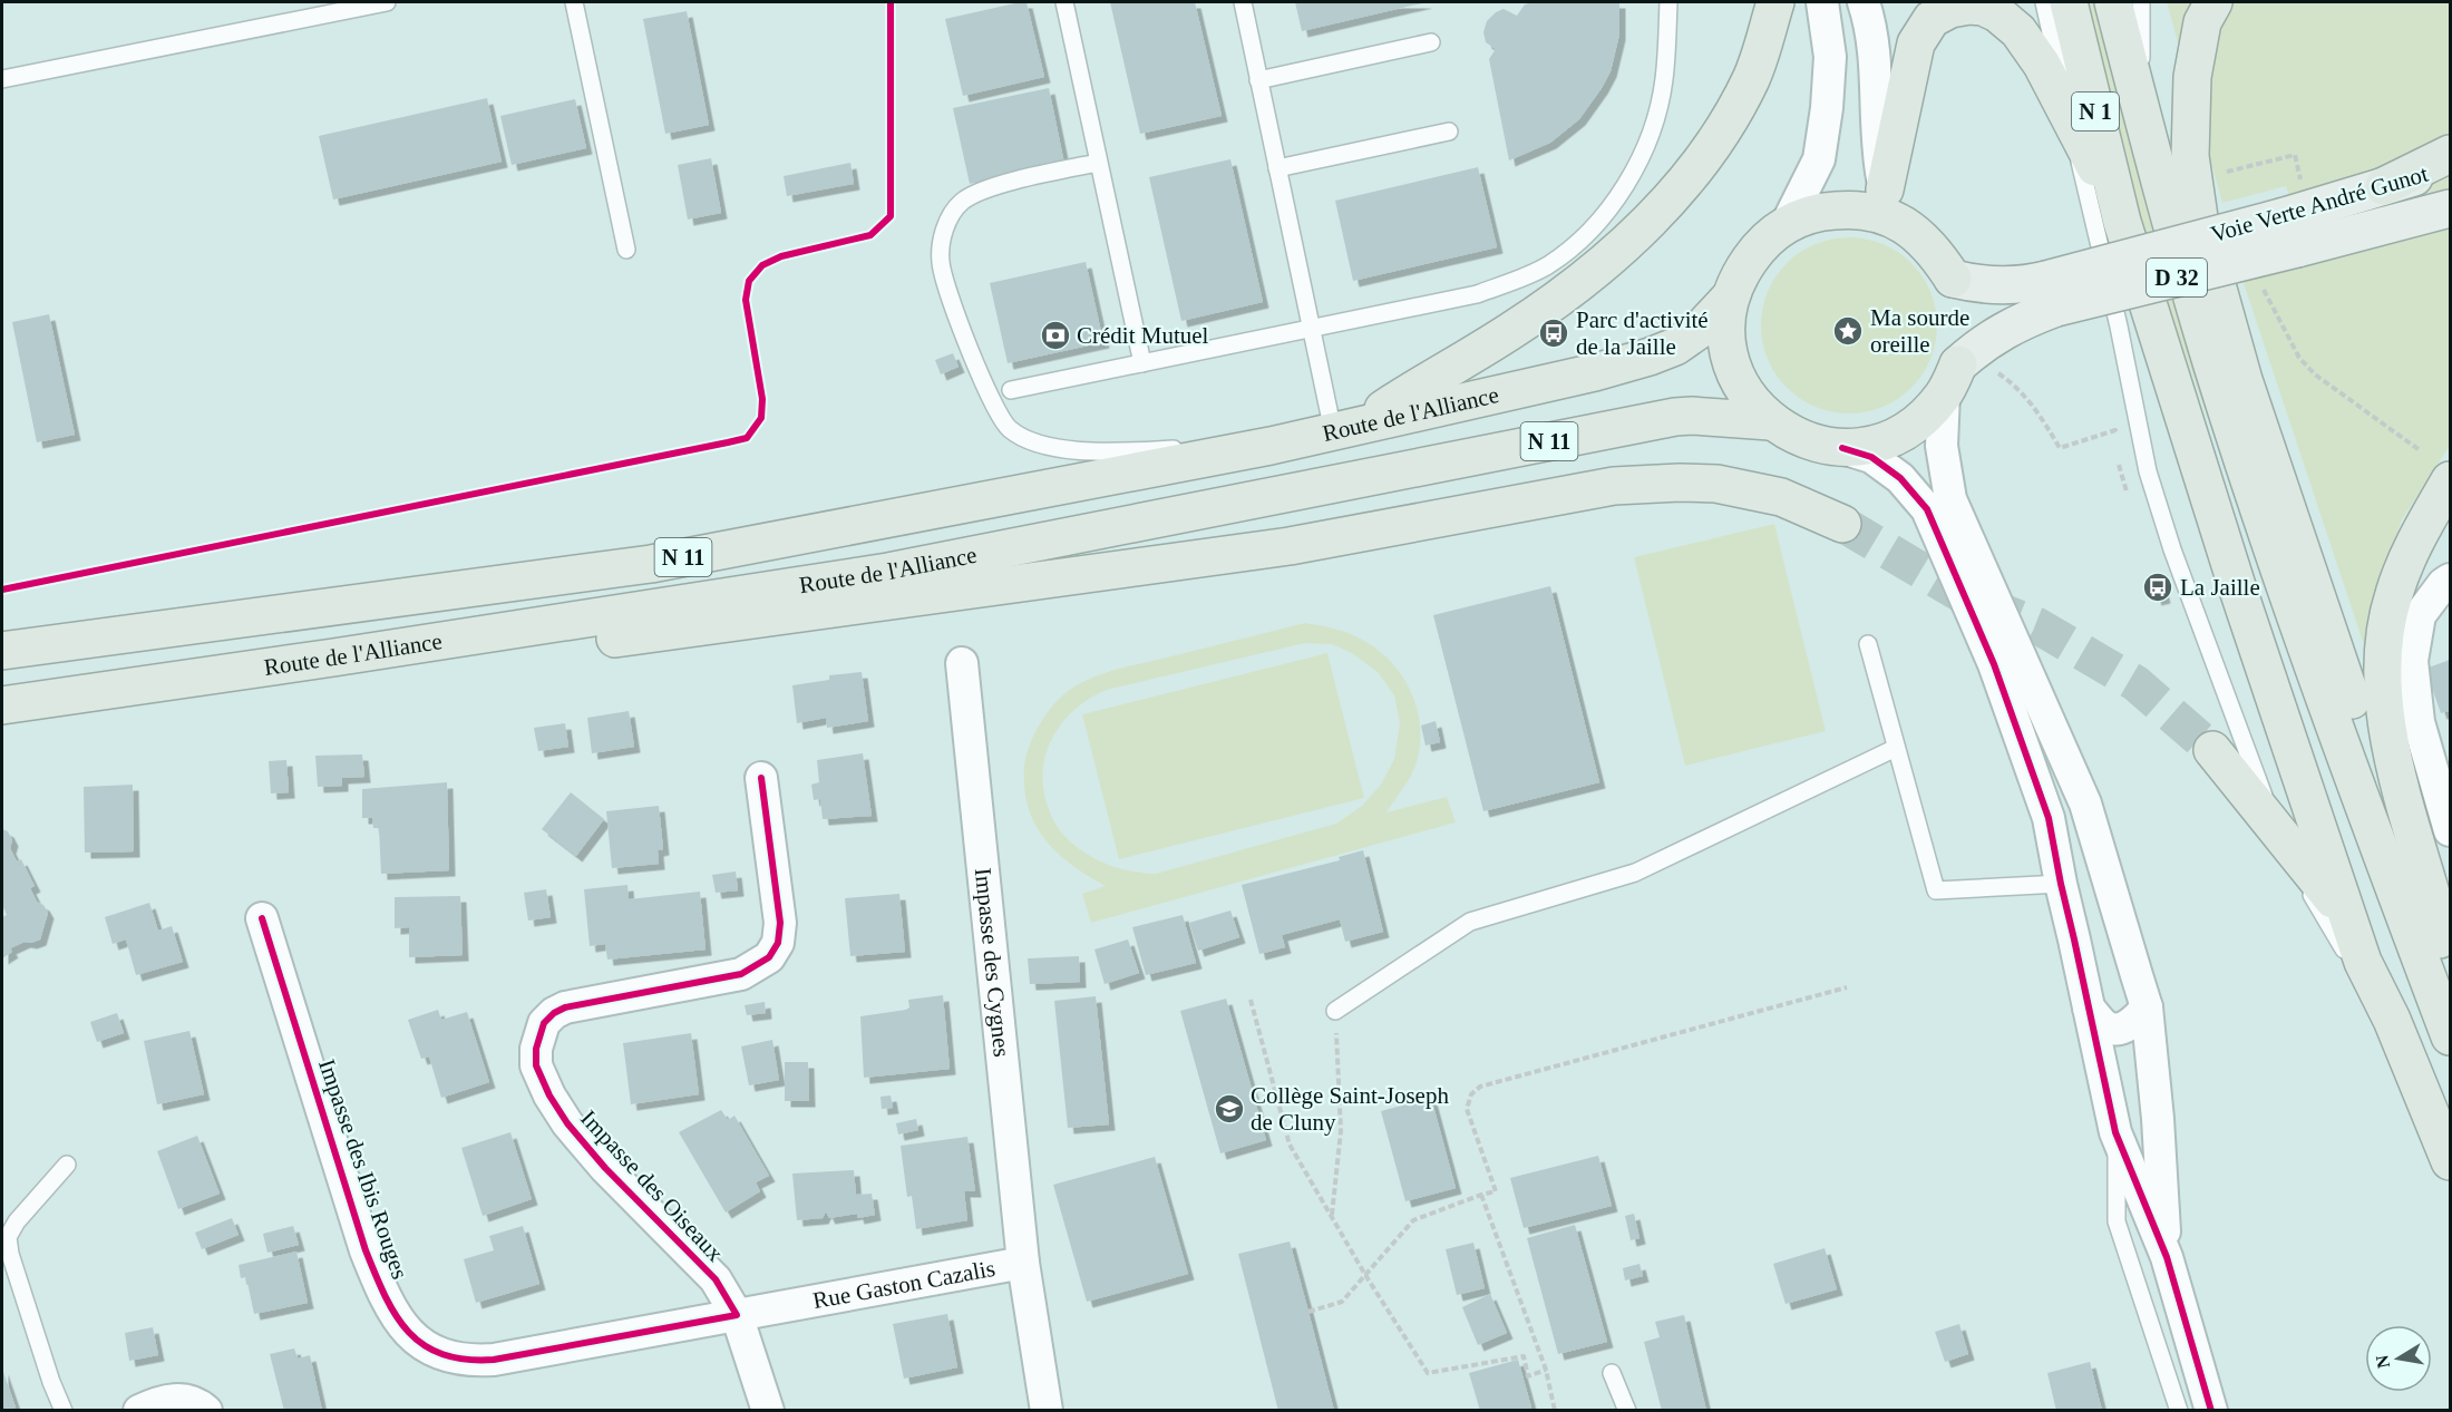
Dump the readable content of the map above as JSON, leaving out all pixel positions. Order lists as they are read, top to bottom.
{
  "streets": {
    "highway": ["N 1", "Route de l'Alliance", "N 11"],
    "main road": ["Voie Verte André Gunot", "D 32"],
    "street": [
      "Impasse des Cygnes",
      "Impasse des Ibis Rouges",
      "Impasse des Oiseaux",
      "Rue Gaston Cazalis"
    ]
  },
  "crossings": [
    ["Impasse des Cygnes", "Rue Gaston Cazalis"],
    ["Impasse des Ibis Rouges", "Impasse des Oiseaux"],
    ["Impasse des Ibis Rouges", "Rue Gaston Cazalis"],
    ["Impasse des Oiseaux", "Rue Gaston Cazalis"]
  ],
  "places": {
    "place": ["Ma sourde oreille"],
    "bus stop": ["Parc d'activité de la Jaille", "La Jaille"],
    "bank": ["Crédit Mutuel"],
    "school or university": ["Collège Saint-Joseph de Cluny"]
  },
  "north": "left"
}
